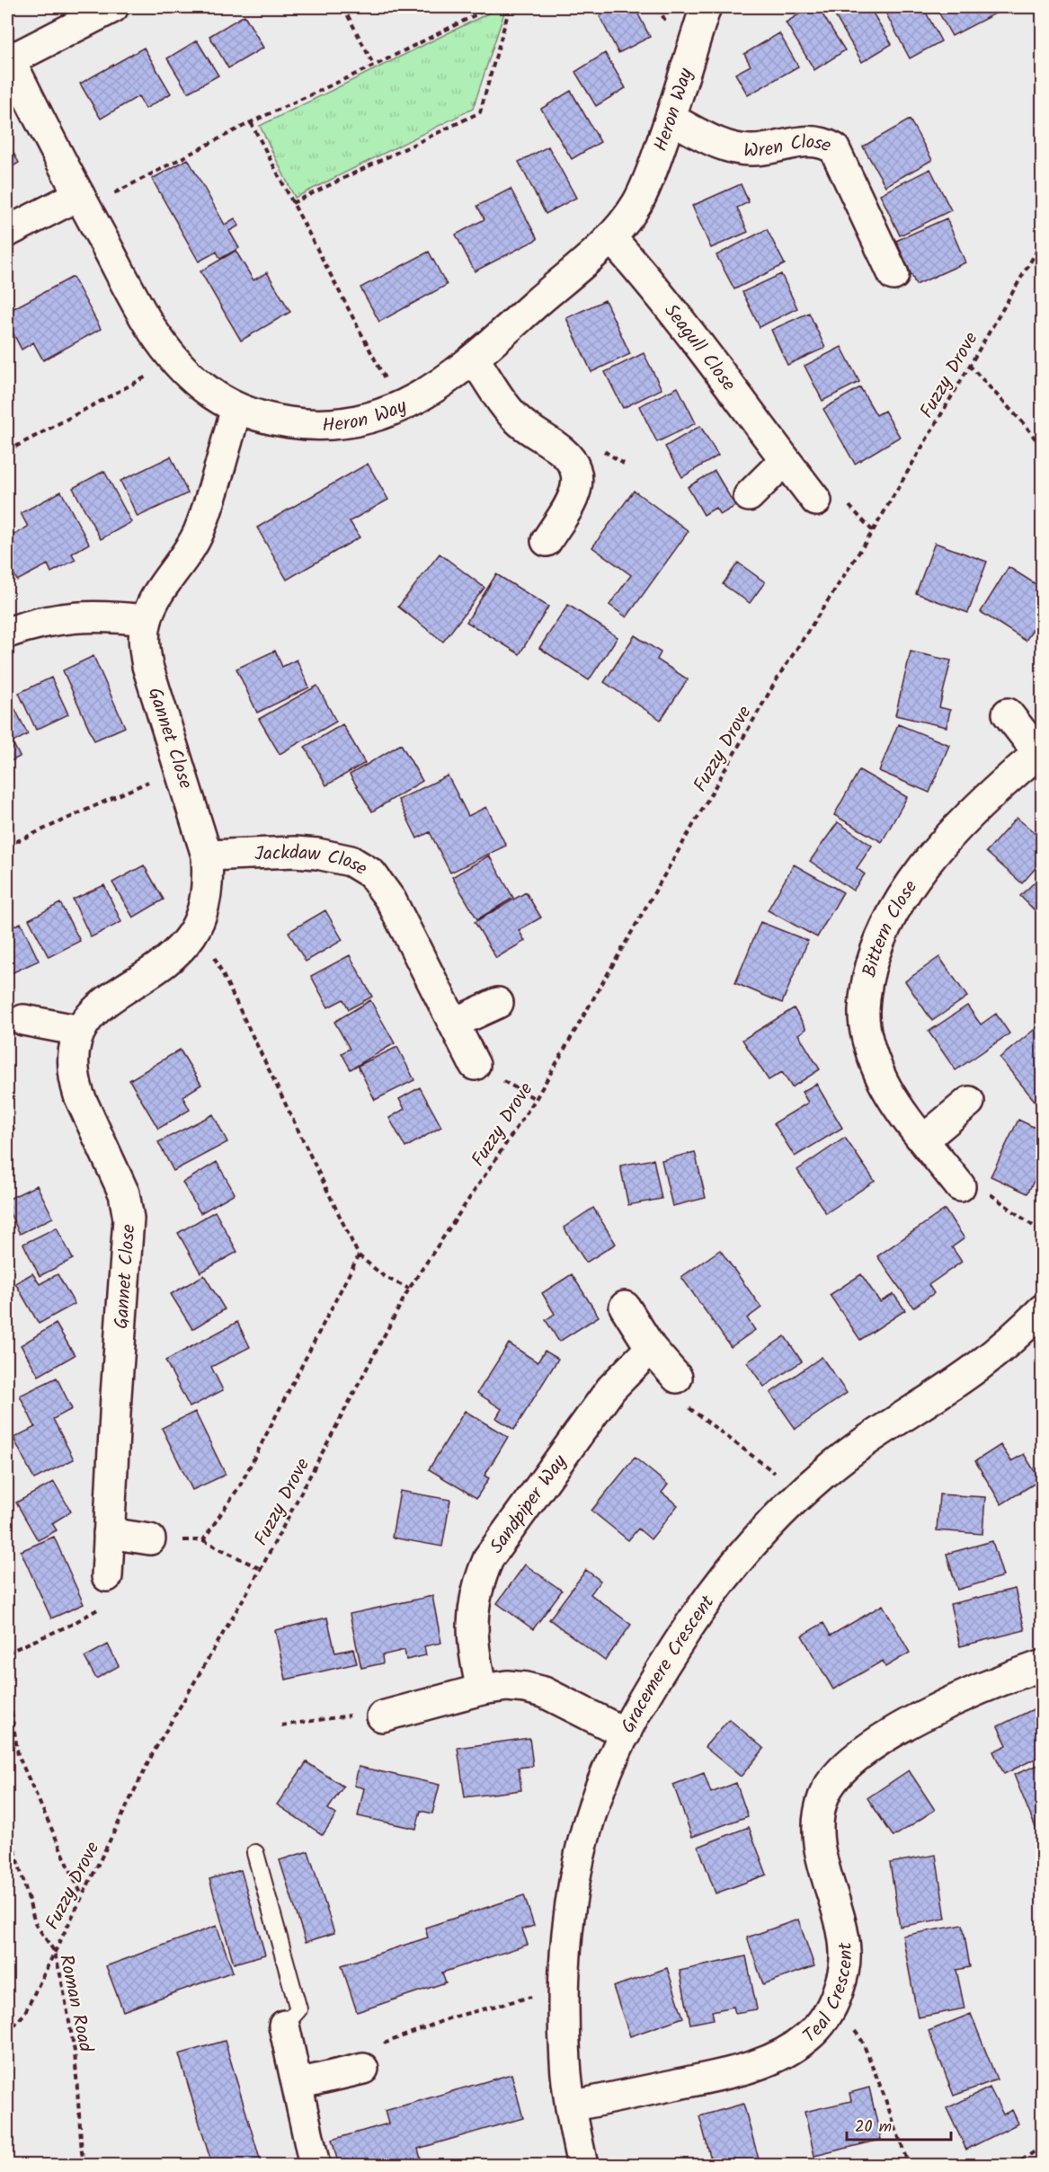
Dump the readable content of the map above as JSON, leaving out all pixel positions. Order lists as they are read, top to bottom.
{
  "streets": {
    "street": [
      "Heron Way",
      "Wren Close",
      "Seagull Close",
      "Gannet Close",
      "Jackdaw Close",
      "Bittern Close",
      "Sandpiper Way",
      "Gracemere Crescent",
      "Teal Crescent"
    ],
    "path": ["Fuzzy Drove", "Roman Road"]
  },
  "crossings": [
    ["Heron Way", "Wren Close"],
    ["Heron Way", "Seagull Close"],
    ["Heron Way", "Gannet Close"],
    ["Fuzzy Drove", "Roman Road"],
    ["Gannet Close", "Jackdaw Close"],
    ["Gracemere Crescent", "Teal Crescent"]
  ],
  "scale_bar": "20 m"
}
